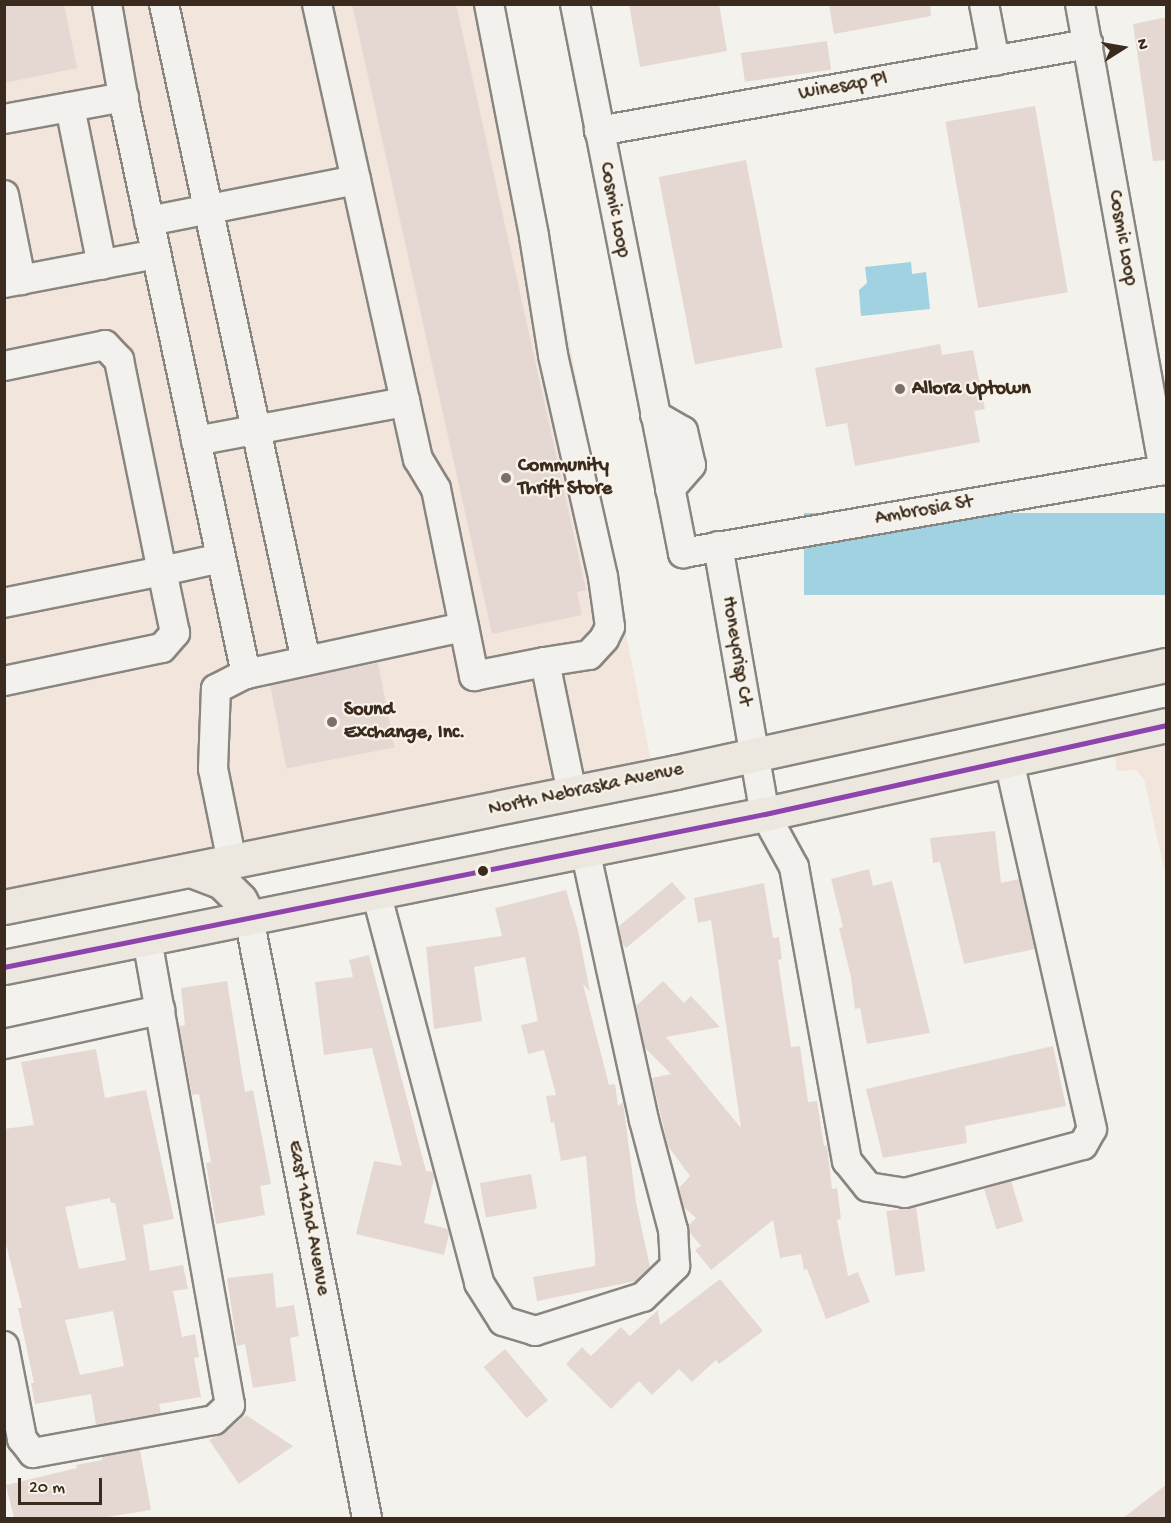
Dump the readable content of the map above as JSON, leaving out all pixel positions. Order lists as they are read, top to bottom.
{
  "streets": {
    "main road": ["North Nebraska Avenue"],
    "street": [
      "Winesap Pl",
      "Cosmic Loop",
      "Ambrosia St",
      "Honeycrisp Ct",
      "East 142nd Avenue"
    ]
  },
  "crossings": [
    ["Winesap Pl", "Cosmic Loop"],
    ["Cosmic Loop", "Ambrosia St"],
    ["Ambrosia St", "Honeycrisp Ct"],
    ["Honeycrisp Ct", "North Nebraska Avenue"]
  ],
  "places": ["Allora Uptown", "Community Thrift Store", "Sound Exchange, Inc."],
  "scale_bar": "20 m",
  "north": "right"
}
